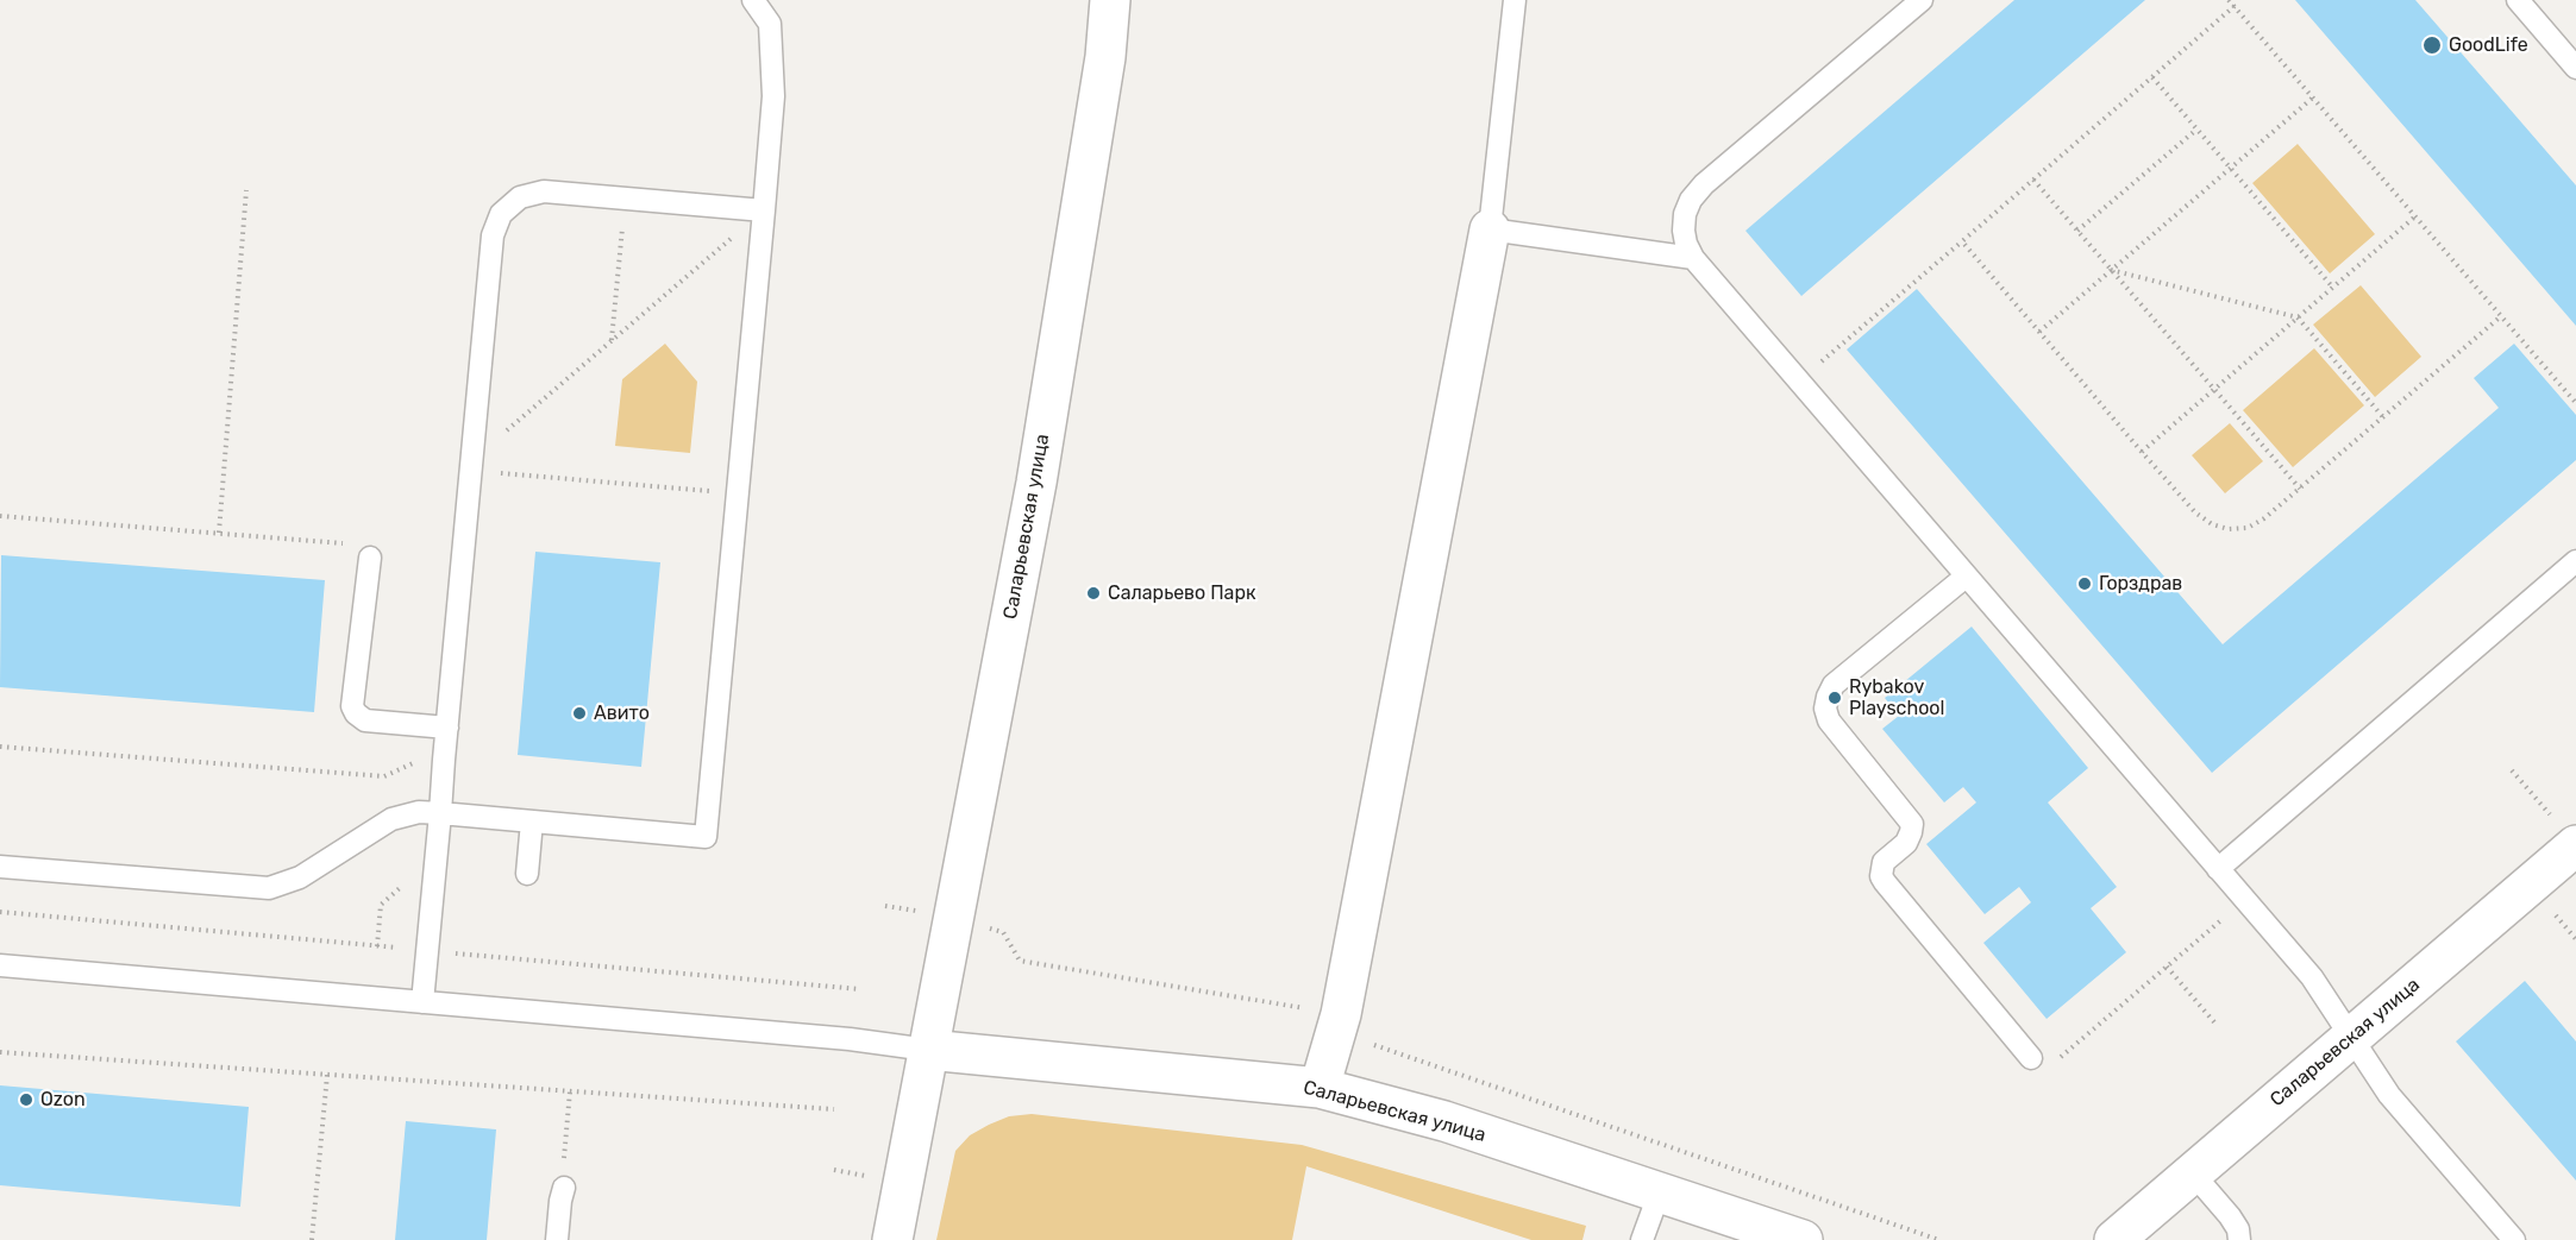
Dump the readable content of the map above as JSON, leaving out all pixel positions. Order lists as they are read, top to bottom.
{
  "streets": {
    "street": ["Саларьевская улица"]
  },
  "places": [
    "GoodLife",
    "Горздрав",
    "Саларьево Парк",
    "Rybakov Playschool",
    "Авито",
    "Ozon"
  ]
}
